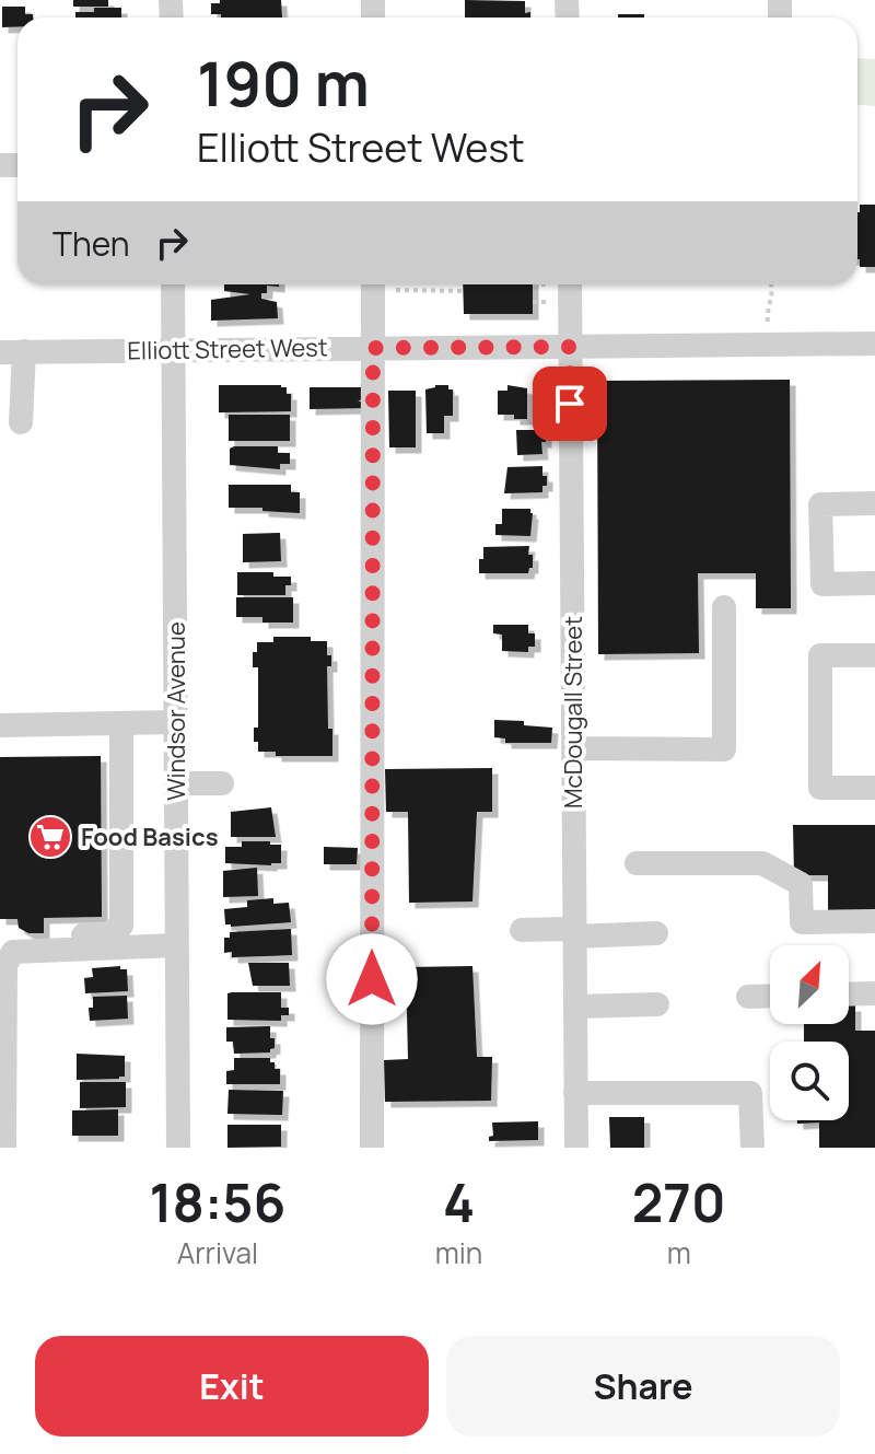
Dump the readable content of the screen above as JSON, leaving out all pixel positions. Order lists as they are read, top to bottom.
{
  "streets": {
    "street": ["Elliott Street West", "Windsor Avenue", "McDougall Street"]
  },
  "crossings": [
    ["Elliott Street West", "Windsor Avenue"],
    ["Elliott Street West", "McDougall Street"]
  ],
  "places": {
    "supermarket": ["Food Basics"]
  },
  "north": "top right",
  "page": {
    "turn": ["190 m", "Elliott Street West"],
    "then": "Then",
    "eta": [
      "18:56",
      "Arrival",
      "4",
      "min",
      "270",
      "m"
    ],
    "buttons": ["Exit", "Share"]
  }
}
